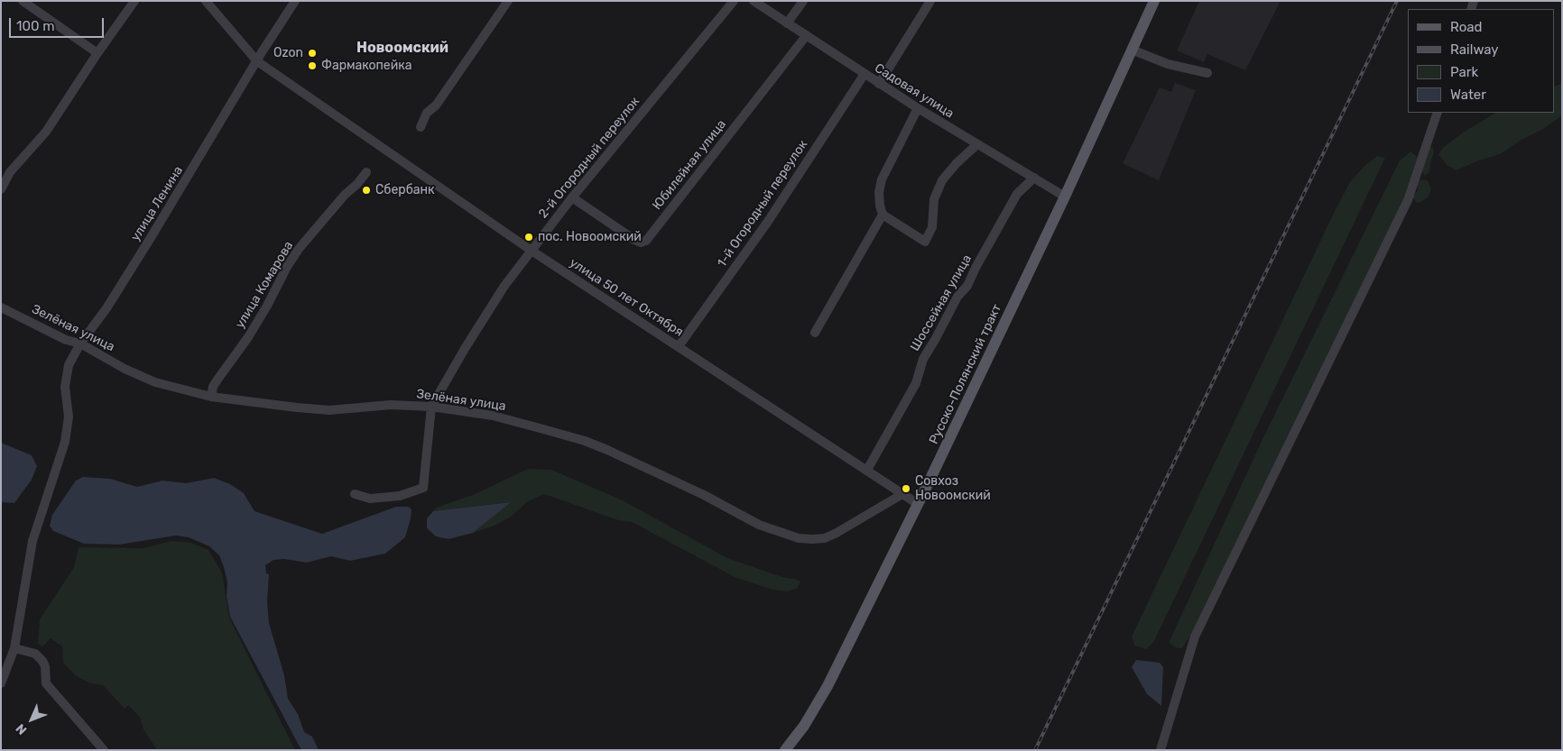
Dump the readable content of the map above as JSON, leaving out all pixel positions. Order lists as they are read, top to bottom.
{
  "streets": {
    "main road": ["Русско-Полянский тракт"],
    "street": [
      "Садовая улица",
      "2-й Огородный переулок",
      "Юбилейная улица",
      "улица Ленина",
      "1-й Огородный переулок",
      "улица Комарова",
      "улица 50 лет Октября",
      "Шоссейная улица",
      "Зелёная улица"
    ]
  },
  "crossings": [
    ["Садовая улица", "Юбилейная улица"],
    ["Садовая улица", "1-й Огородный переулок"],
    ["Садовая улица", "Шоссейная улица"],
    ["Садовая улица", "Русско-Полянский тракт"],
    ["2-й Огородный переулок", "Юбилейная улица"],
    ["2-й Огородный переулок", "улица 50 лет Октября"],
    ["2-й Огородный переулок", "Зелёная улица"],
    ["улица Ленина", "улица 50 лет Октября"],
    ["улица Ленина", "Зелёная улица"],
    ["1-й Огородный переулок", "улица 50 лет Октября"],
    ["улица Комарова", "Зелёная улица"],
    ["улица 50 лет Октября", "Шоссейная улица"],
    ["улица 50 лет Октября", "Зелёная улица"],
    ["улица 50 лет Октября", "Русско-Полянский тракт"]
  ],
  "districts": ["Новоомский"],
  "places": [
    "Ozon",
    "Фармакопейка",
    "Сбербанк",
    "пос. Новоомский",
    "Совхоз Новоомский"
  ],
  "legend": [
    "Road",
    "Railway",
    "Park",
    "Water"
  ],
  "scale_bar": "100 m",
  "north": "bottom left"
}
